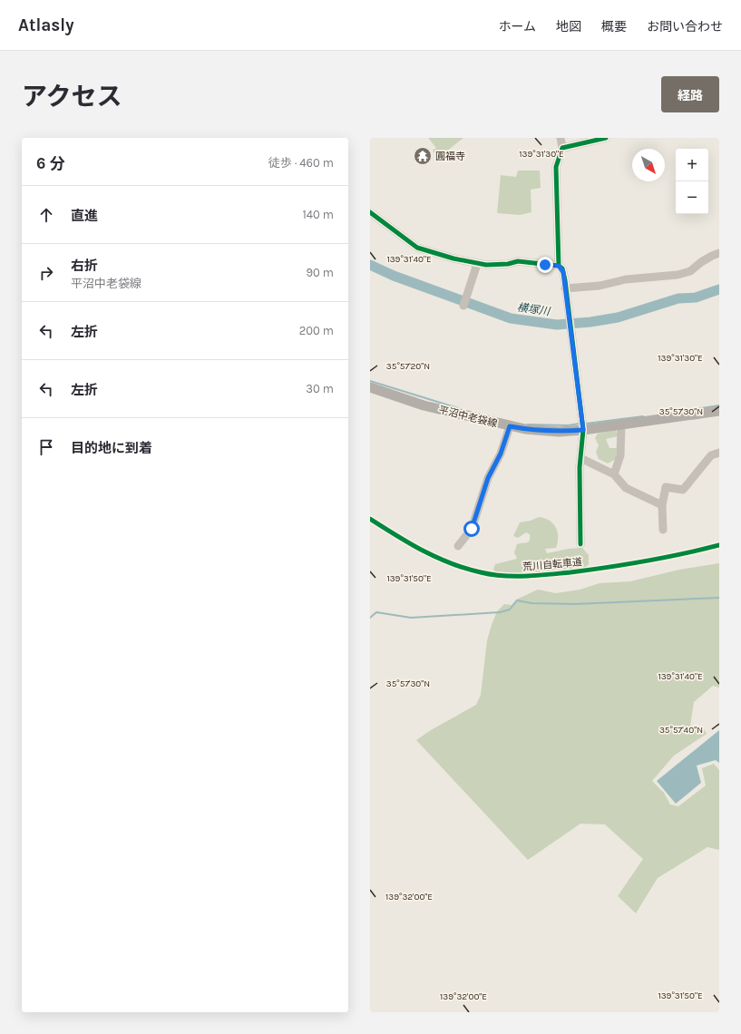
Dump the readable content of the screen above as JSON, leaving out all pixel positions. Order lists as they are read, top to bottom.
{
  "streets": {
    "main road": ["平沼中老袋線"],
    "cycle path": ["荒川自転車道"]
  },
  "water": ["横塚川"],
  "places": {
    "temple": ["圓福寺"]
  },
  "north": "bottom right",
  "page": {
    "header": "Atlasly",
    "nav": [
      "ホーム",
      "地図",
      "概要",
      "お問い合わせ"
    ],
    "title": "アクセス",
    "buttons": "経路",
    "heading": ["6 分", "徒歩 · 460 m"],
    "map_buttons": ["+", "−"],
    "list": [
      ["直進", "140 m"],
      ["右折", "平沼中老袋線", "90 m"],
      ["左折", "200 m"],
      ["左折", "30 m"],
      "目的地に到着"
    ]
  },
  "coordinates": [
    "139°31'30\"E",
    "139°31'40\"E",
    "35°57'20\"N",
    "35°57'30\"N",
    "139°31'50\"E",
    "35°57'40\"N",
    "139°32'00\"E"
  ]
}
